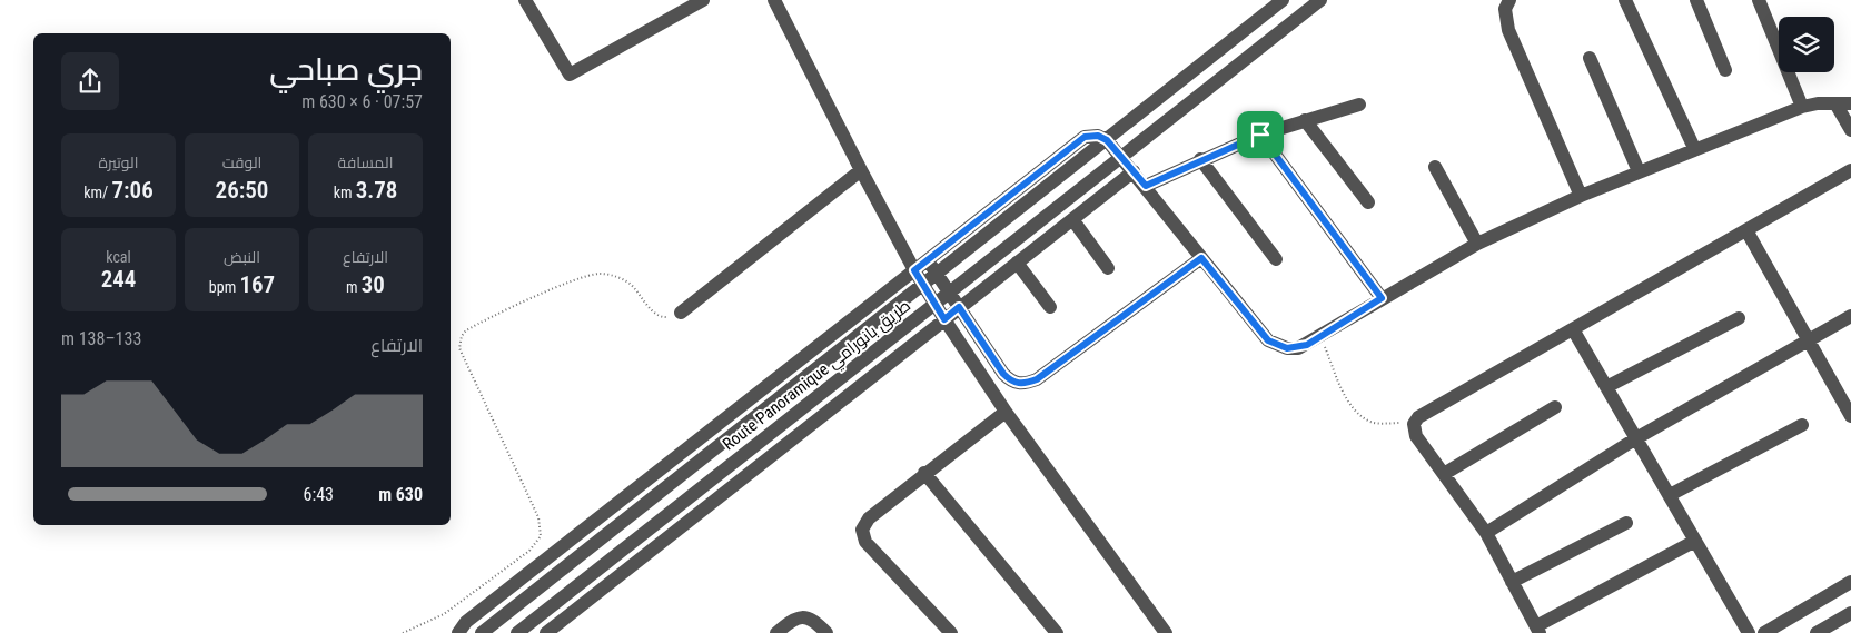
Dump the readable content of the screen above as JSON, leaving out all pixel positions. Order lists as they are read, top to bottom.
{
  "streets": {
    "street": ["Route Panoramique طريق بانورامي"]
  },
  "page": {
    "heading": ["جري صباحي", "07:57 · 6 × 630 m"],
    "stats": [
      ["المسافة", "3.78 km"],
      ["الوقت", "26:50"],
      ["الوتيرة", "7:06 /km"],
      ["الارتفاع", "30 m"],
      ["النبض", "167 bpm"],
      ["kcal", "244"]
    ],
    "chart": ["الارتفاع", "133–138 m"],
    "list": [
      {
        "name": "630 m",
        "note": "6:43"
      }
    ]
  }
}
